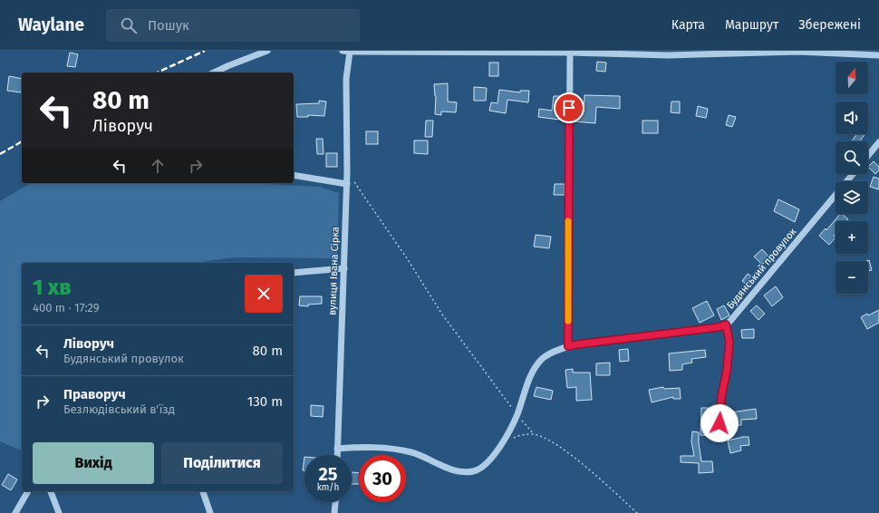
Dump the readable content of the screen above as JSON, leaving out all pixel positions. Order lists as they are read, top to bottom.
{
  "streets": {
    "street": ["Будянський провулок", "вулиця Івана Сірка"]
  },
  "north": "top",
  "page": {
    "header": "Waylane",
    "search": "Пошук",
    "nav": ["Карта", "Маршрут", "Збережені"],
    "map_buttons": ["+", "−"],
    "turn": ["80 m", "Ліворуч"],
    "heading": ["1 хв", "400 m · 17:29"],
    "list": [
      {
        "name": "Ліворуч",
        "note": "Будянський провулок",
        "value": "80 m"
      },
      {
        "name": "Праворуч",
        "note": "Безлюдівський в'їзд",
        "value": "130 m"
      }
    ],
    "buttons": ["Вихід", "Поділитися"],
    "speed": "25 km/h",
    "limit": "30"
  }
}
